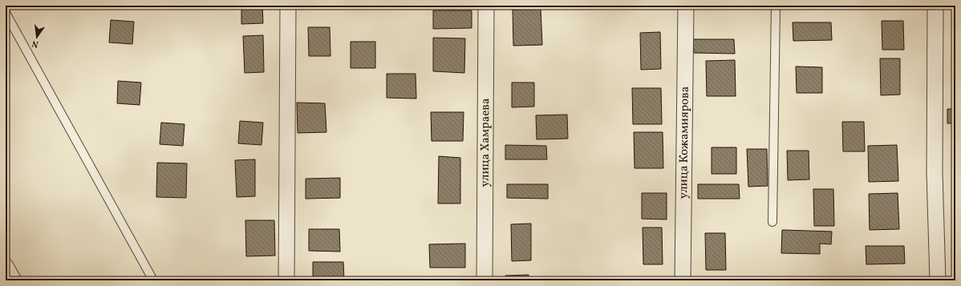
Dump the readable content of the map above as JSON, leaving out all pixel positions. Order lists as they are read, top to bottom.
{
  "streets": {
    "street": ["улица Хамраева", "улица Кожамиярова"]
  },
  "north": "bottom"
}
